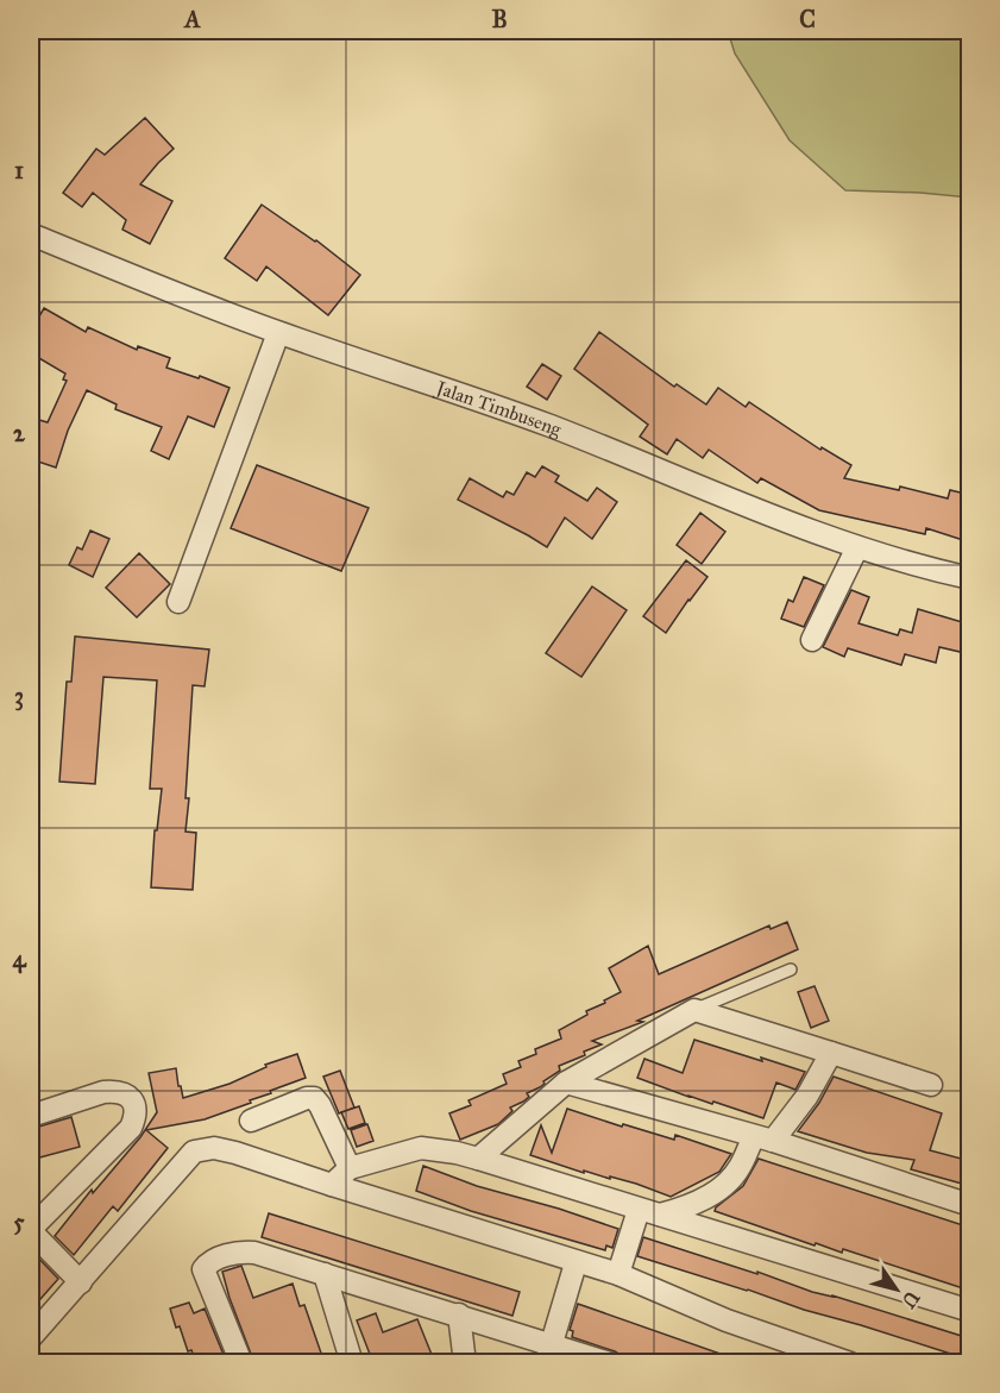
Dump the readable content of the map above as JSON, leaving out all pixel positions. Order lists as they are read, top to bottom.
{
  "streets": {
    "street": ["Jalan Timbuseng"]
  },
  "north": "bottom right",
  "grid": {
    "columns": ["A", "B", "C"],
    "rows": [
      "1",
      "2",
      "3",
      "4",
      "5"
    ]
  }
}
